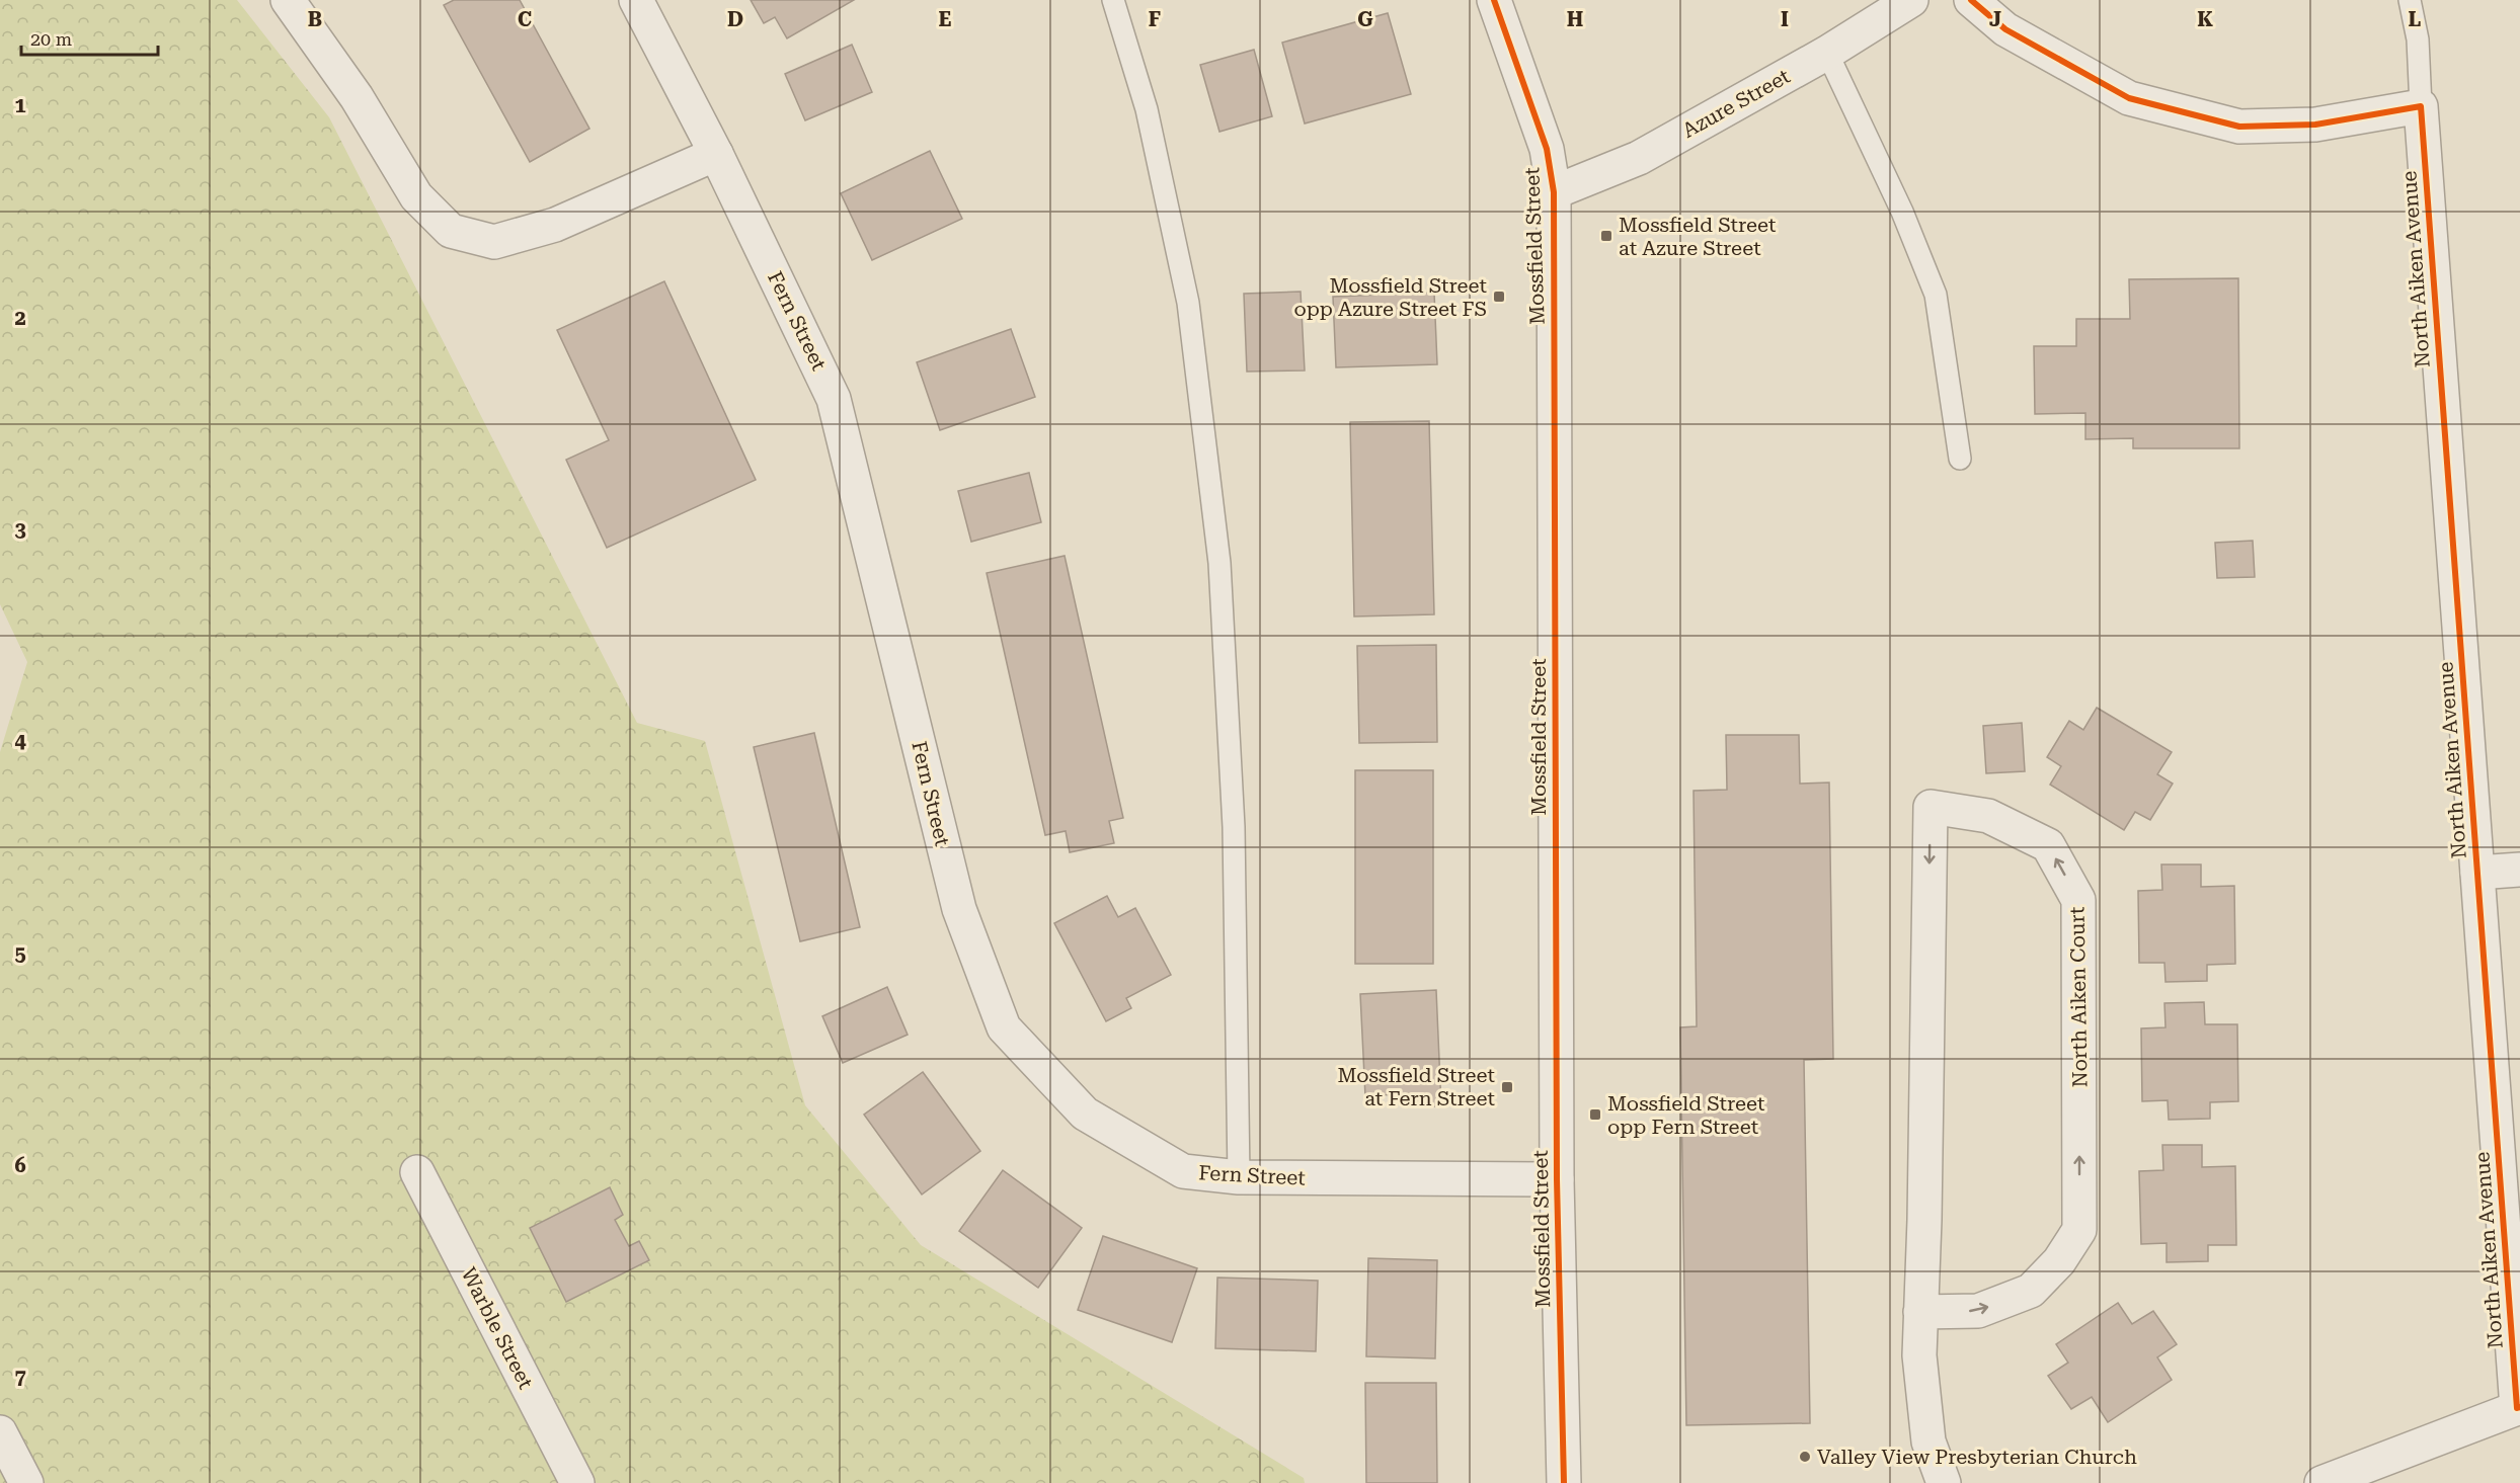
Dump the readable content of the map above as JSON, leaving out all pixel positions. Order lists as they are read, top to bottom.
{
  "streets": {
    "street": [
      "Azure Street",
      "Mossfield Street",
      "North Aiken Avenue",
      "Fern Street",
      "North Aiken Court",
      "Warble Street"
    ]
  },
  "crossings": [
    ["Azure Street", "Mossfield Street"],
    ["Mossfield Street", "Fern Street"]
  ],
  "places": {
    "transit": [
      "Mossfield Street at Azure Street",
      "Mossfield Street opp Azure Street FS",
      "Mossfield Street at Fern Street",
      "Mossfield Street opp Fern Street"
    ],
    "other": ["Valley View Presbyterian Church"]
  },
  "scale_bar": "20 m",
  "grid": {
    "columns": [
      "B",
      "C",
      "D",
      "E",
      "F",
      "G",
      "H",
      "I",
      "J",
      "K",
      "L"
    ],
    "rows": [
      "1",
      "2",
      "3",
      "4",
      "5",
      "6",
      "7"
    ]
  }
}
